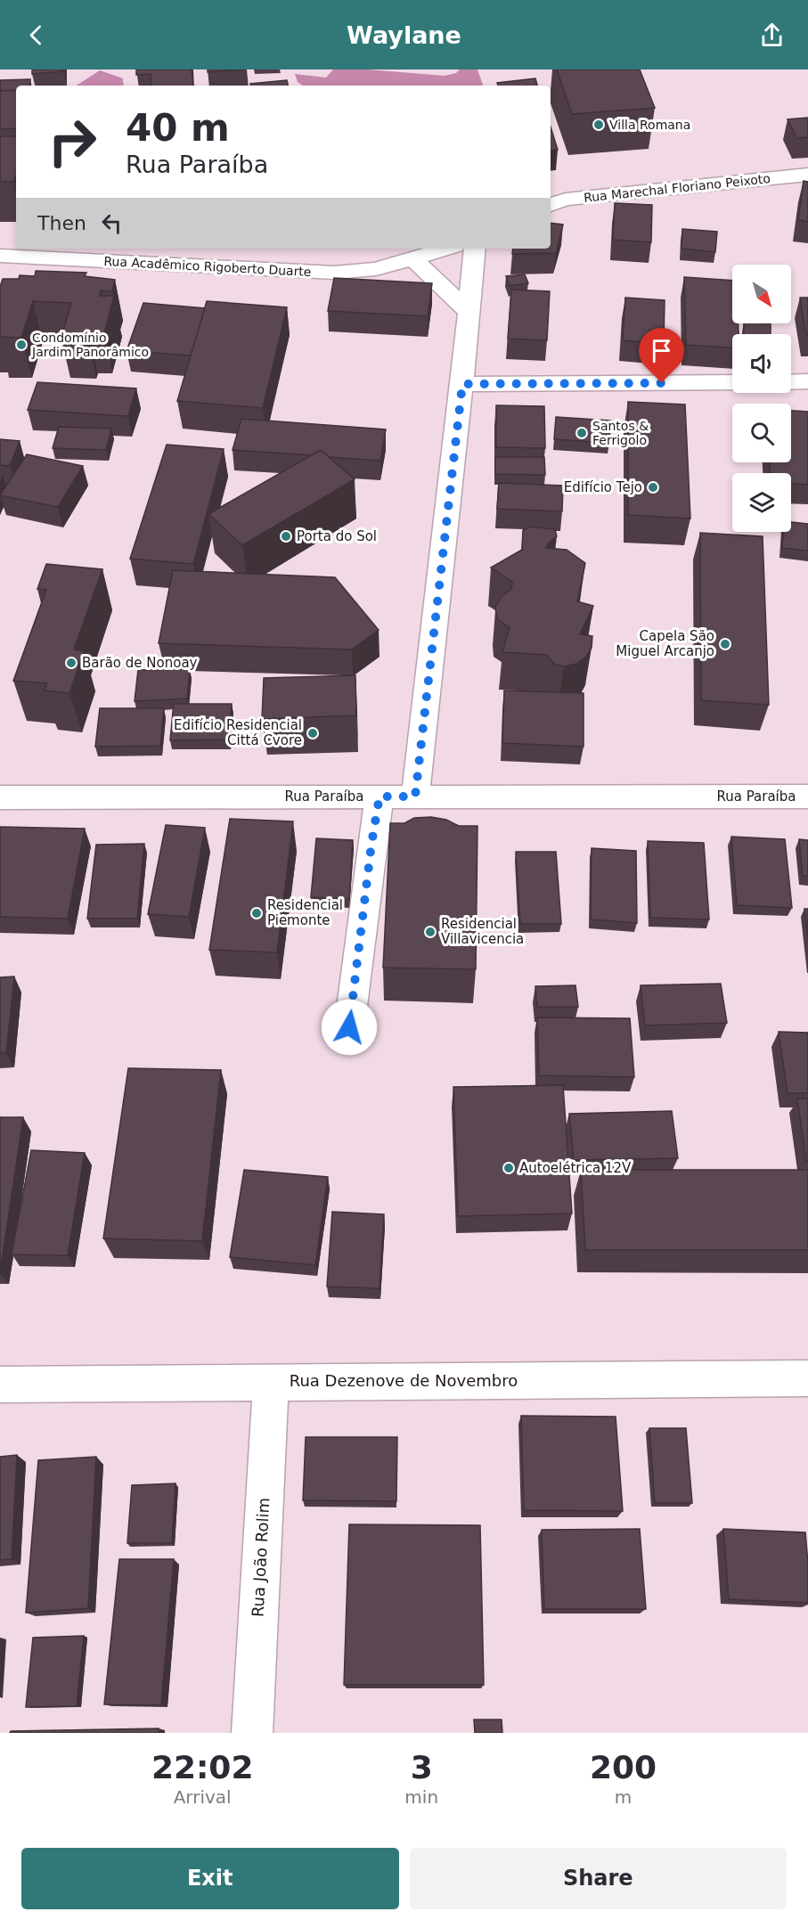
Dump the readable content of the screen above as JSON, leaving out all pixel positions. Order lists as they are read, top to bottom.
{
  "streets": {
    "street": [
      "Rua Marechal Floriano Peixoto",
      "Rua Acadêmico Rigoberto Duarte",
      "Rua Paraíba",
      "Rua Dezenove de Novembro",
      "Rua João Rolim"
    ]
  },
  "crossings": [
    ["Rua Dezenove de Novembro", "Rua João Rolim"]
  ],
  "places": [
    "Villa Romana",
    "Condomínio Jardim Panorâmico",
    "Santos & Ferrigolo",
    "Edifício Tejo",
    "Porta do Sol",
    "Capela São Miguel Arcanjo",
    "Barão de Nonoay",
    "Edifício Residencial Cittá Cvore",
    "Residencial Piemonte",
    "Residencial Villavicencia",
    "Autoelétrica 12V"
  ],
  "north": "bottom right",
  "page": {
    "header": "Waylane",
    "turn": ["40 m", "Rua Paraíba"],
    "then": "Then",
    "eta": [
      "22:02",
      "Arrival",
      "3",
      "min",
      "200",
      "m"
    ],
    "buttons": ["Exit", "Share"]
  }
}
